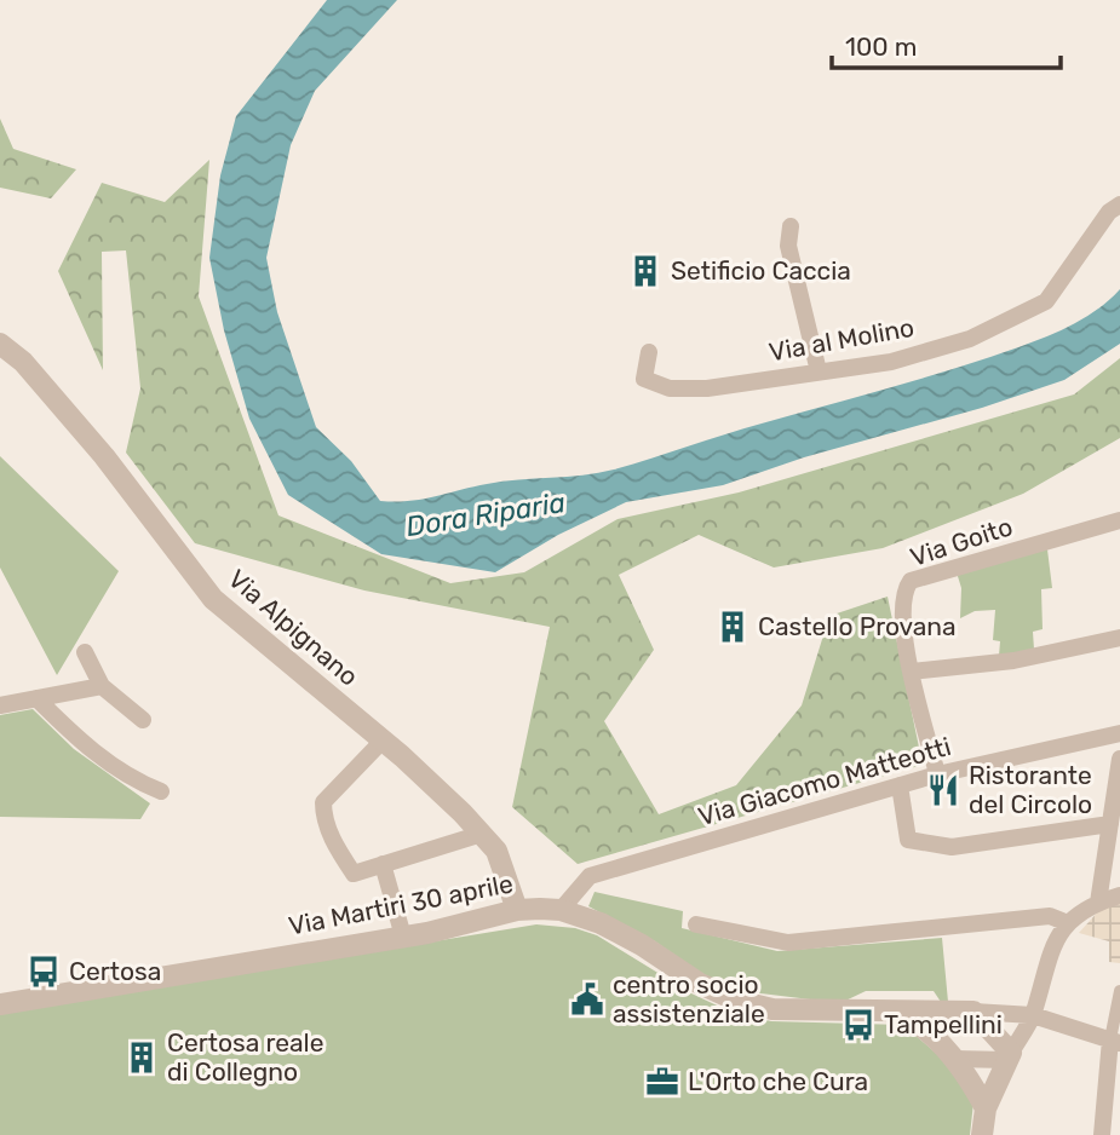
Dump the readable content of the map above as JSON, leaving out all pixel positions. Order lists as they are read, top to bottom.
{
  "streets": {
    "street": [
      "Via al Molino",
      "Via Goito",
      "Via Alpignano",
      "Via Giacomo Matteotti",
      "Via Martiri 30 aprile"
    ]
  },
  "crossings": [
    ["Via Goito", "Via Giacomo Matteotti"],
    ["Via Alpignano", "Via Martiri 30 aprile"],
    ["Via Giacomo Matteotti", "Via Martiri 30 aprile"]
  ],
  "water": ["Dora Riparia"],
  "places": {
    "building": ["Setificio Caccia", "Castello Provana", "Certosa reale di Collegno"],
    "restaurant": ["Ristorante del Circolo"],
    "bus stop": ["Certosa", "Tampellini"],
    "public building": ["centro socio assistenziale"],
    "office": ["L'Orto che Cura"]
  },
  "scale_bar": "100 m"
}
